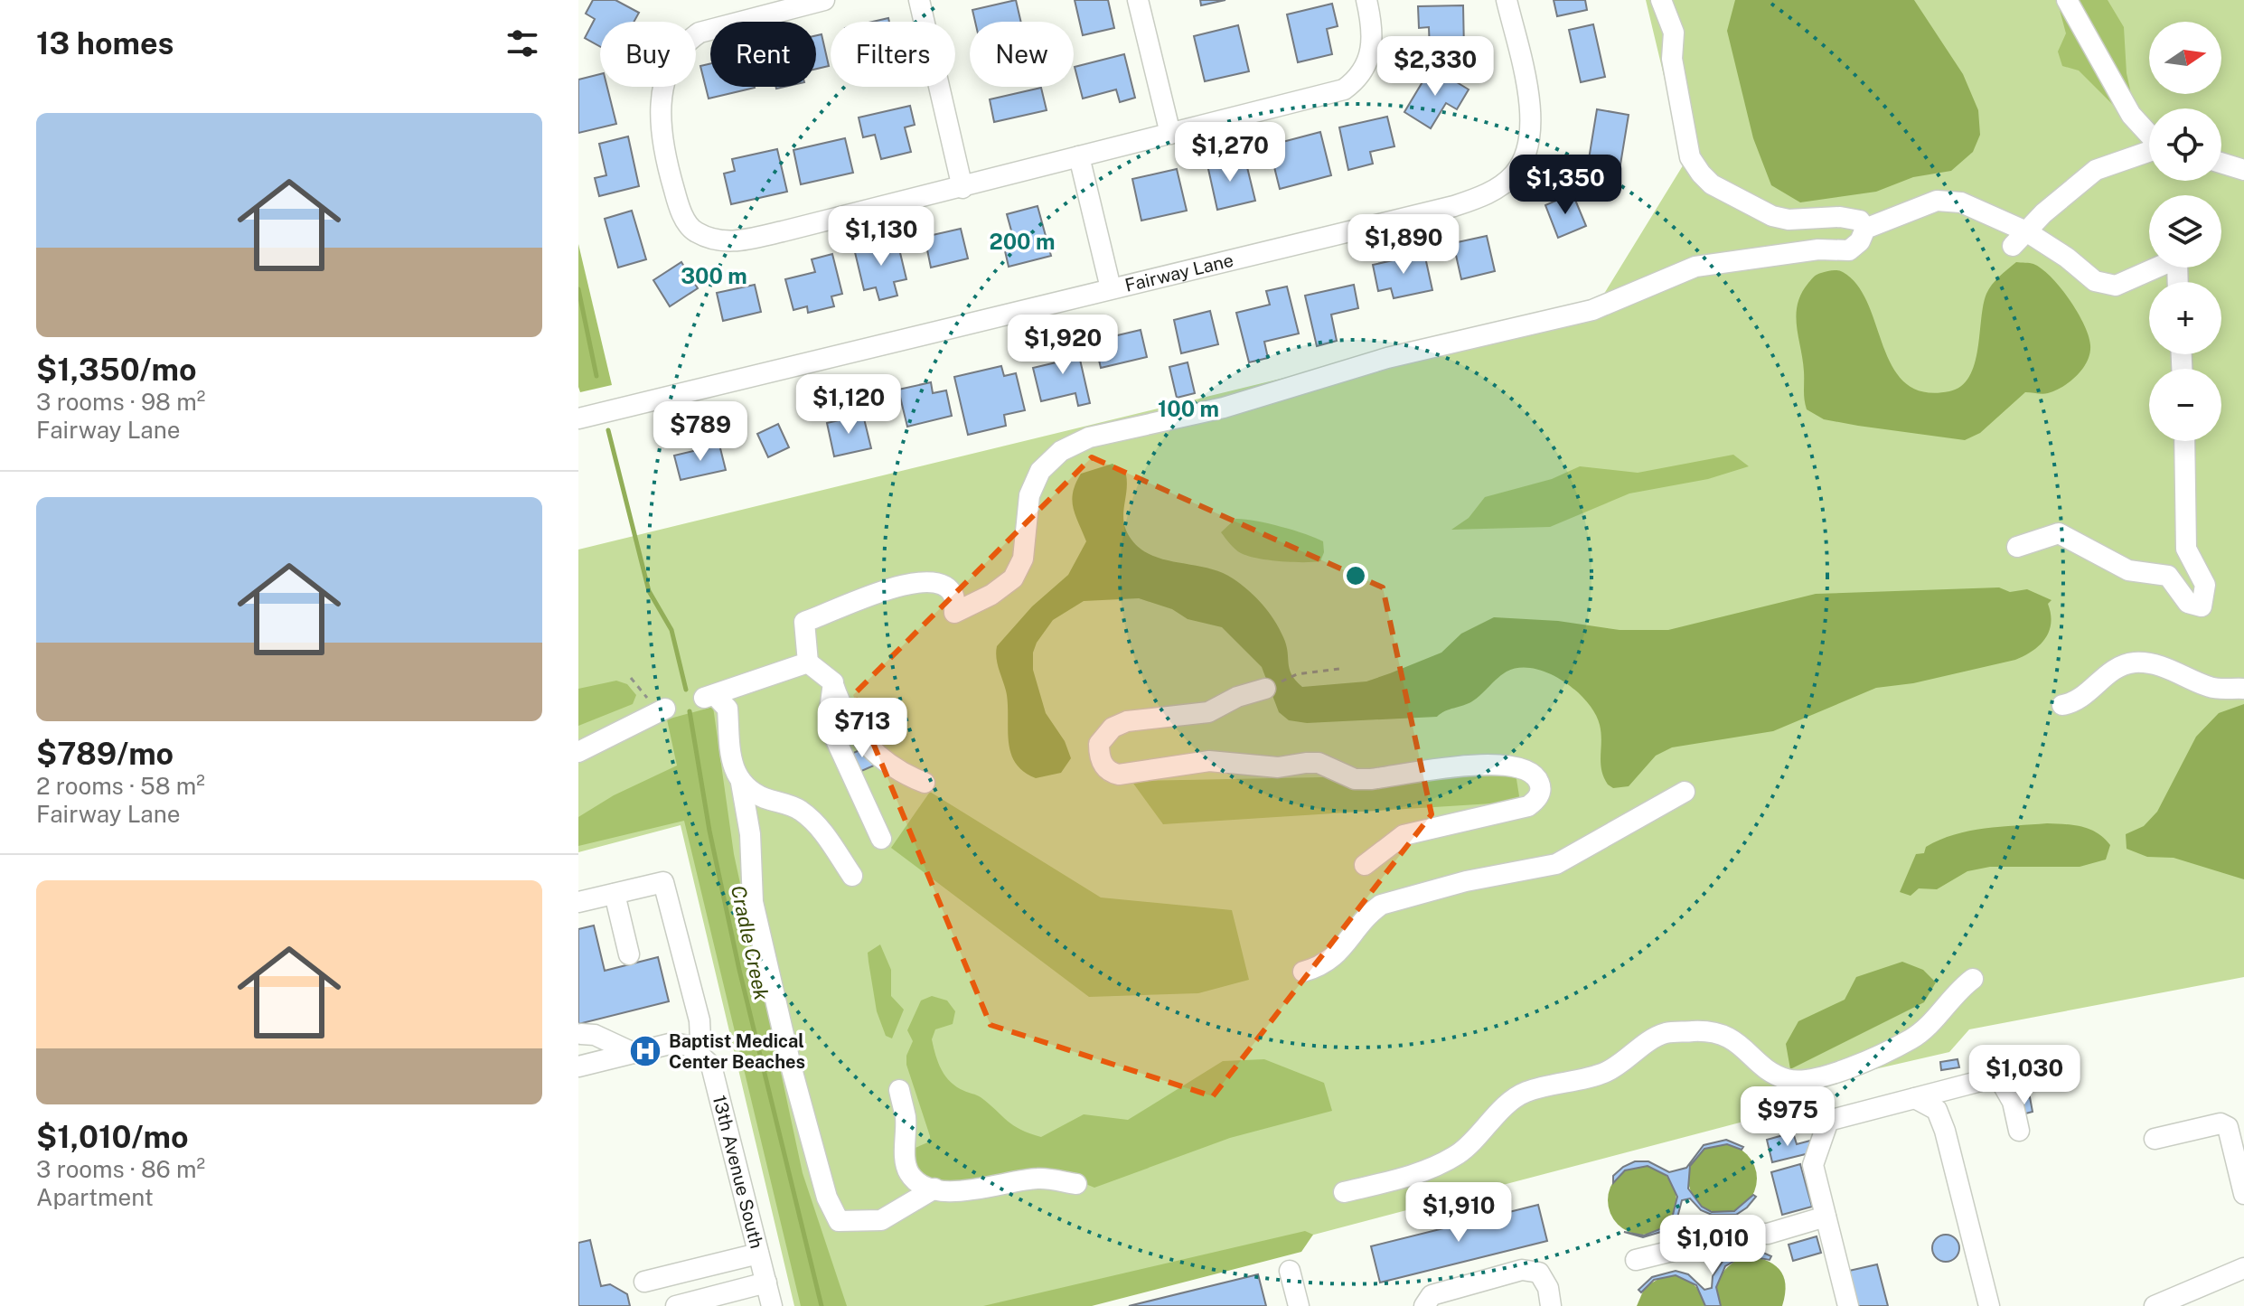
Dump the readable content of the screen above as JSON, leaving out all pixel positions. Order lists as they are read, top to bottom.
{
  "streets": {
    "street": ["Fairway Lane", "13th Avenue South"]
  },
  "water": ["Cradle Creek"],
  "places": {
    "hospital": ["Baptist Medical Center Beaches"]
  },
  "north": "right",
  "page": {
    "heading": "13 homes",
    "map_buttons": ["+", "−"],
    "chip": [
      "Buy",
      "Rent",
      "Filters",
      "New"
    ],
    "price": [
      "$2,330",
      "$1,270",
      "$1,350",
      "$1,130",
      "$1,890",
      "$1,920",
      "$1,120",
      "$789",
      "$713",
      "$1,030",
      "$975",
      "$1,910",
      "$1,010"
    ],
    "list": [
      {
        "name": "$1,350/mo",
        "note": "3 rooms · 98 m² · Fairway Lane"
      },
      {
        "name": "$789/mo",
        "note": "2 rooms · 58 m² · Fairway Lane"
      },
      {
        "name": "$1,010/mo",
        "note": "3 rooms · 86 m² · Apartment"
      }
    ]
  },
  "rings": ["200 m", "300 m", "100 m"]
}
